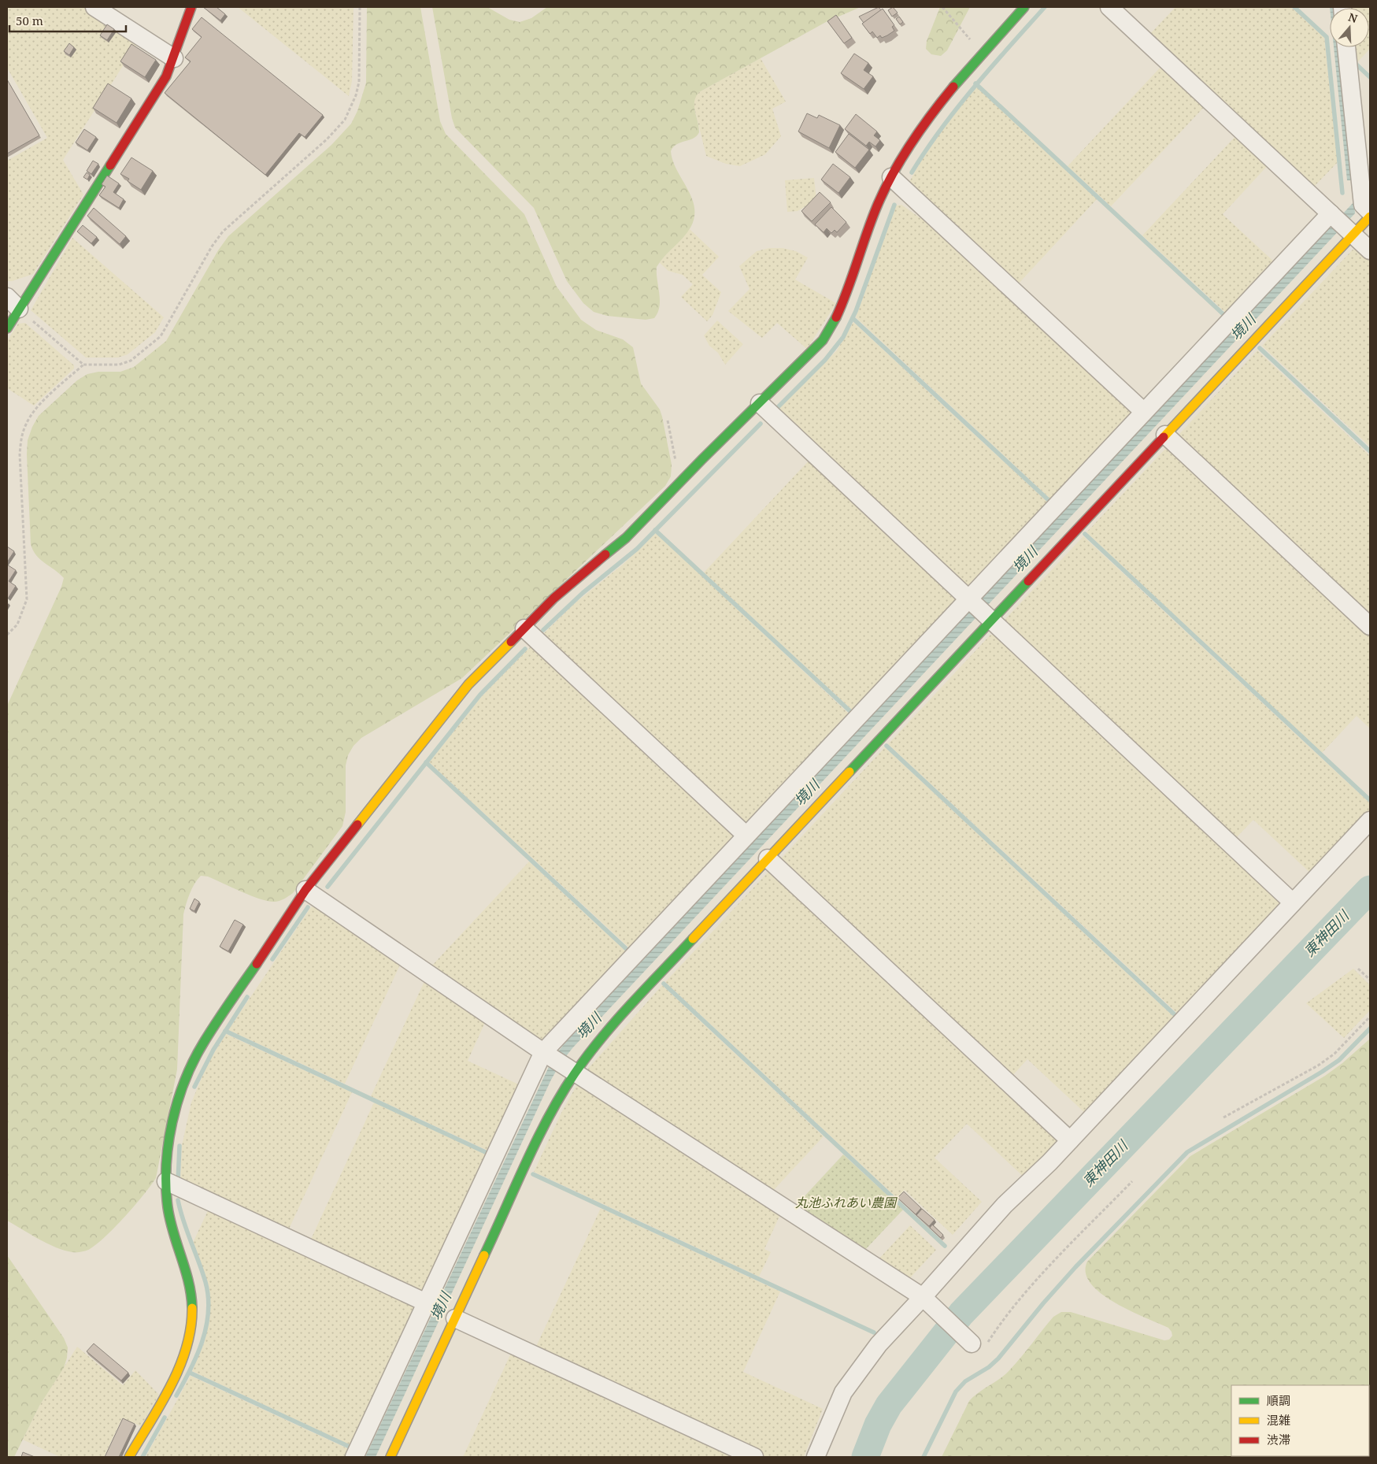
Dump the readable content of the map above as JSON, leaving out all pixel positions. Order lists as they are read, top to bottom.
{
  "water": ["境川", "東神田川"],
  "parks": ["丸池ふれあい農園"],
  "legend": ["順調", "混雑", "渋滞"],
  "scale_bar": "50 m",
  "north": "top"
}
